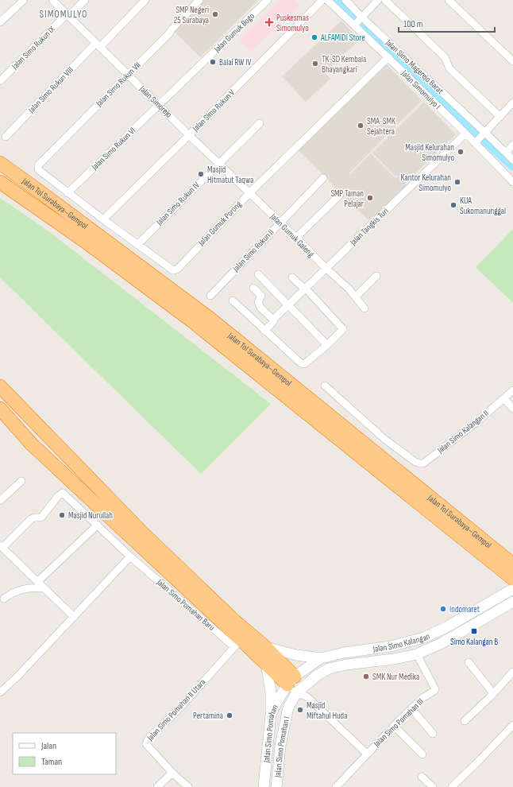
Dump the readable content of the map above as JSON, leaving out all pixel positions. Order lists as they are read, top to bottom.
{
  "streets": {
    "highway": ["Jalan Tol Surabaya–Gempol"],
    "main road": ["Jalan Simo Kalangan", "Jalan Simo Pomahan", "Jalan Simo Pomahan I"],
    "street": [
      "Jalan Gumuk Bogo",
      "Jalan Simo Rukun IX",
      "Jalan Simo Magerejo Barat",
      "Jalan Simo Rukun VII",
      "Jalan Simo Rukun VIII",
      "Jalan Simomulyo I",
      "Jalan Simorejo",
      "Jalan Simo Rukun V",
      "Jalan Simo Rukun VI",
      "Jalan Simo Rukun IV",
      "Jalan Gumuk Porong",
      "Jalan Tangkis Turi",
      "Jalan Gumuk Galeng",
      "Jalan Simo Rukun II",
      "Jalan Simo Kalangan II",
      "Jalan Simo Pomahan Baru",
      "Jalan Simo Pomahan II Utara",
      "Jalan Simo Pomahan III"
    ]
  },
  "crossings": [
    ["Jalan Gumuk Bogo", "Jalan Simorejo"],
    ["Jalan Gumuk Bogo", "Jalan Simo Rukun VI"],
    ["Jalan Simo Rukun IX", "Jalan Simorejo"],
    ["Jalan Simo Rukun VII", "Jalan Simorejo"],
    ["Jalan Simo Rukun VII", "Jalan Gumuk Porong"],
    ["Jalan Simo Rukun VIII", "Jalan Simorejo"],
    ["Jalan Simomulyo I", "Jalan Gumuk Porong"],
    ["Jalan Simomulyo I", "Jalan Tangkis Turi"],
    ["Jalan Simorejo", "Jalan Simo Rukun V"],
    ["Jalan Simorejo", "Jalan Simo Rukun VI"],
    ["Jalan Simorejo", "Jalan Simo Rukun IV"],
    ["Jalan Simorejo", "Jalan Gumuk Galeng"],
    ["Jalan Simo Rukun V", "Jalan Gumuk Porong"],
    ["Jalan Simo Rukun VI", "Jalan Gumuk Porong"],
    ["Jalan Simo Rukun IV", "Jalan Gumuk Porong"],
    ["Jalan Simo Rukun IV", "Jalan Gumuk Galeng"],
    ["Jalan Gumuk Porong", "Jalan Gumuk Galeng"],
    ["Jalan Tangkis Turi", "Jalan Gumuk Galeng"],
    ["Jalan Gumuk Galeng", "Jalan Simo Rukun II"],
    ["Jalan Simo Pomahan Baru", "Jalan Simo Pomahan II Utara"],
    ["Jalan Simo Kalangan", "Jalan Simo Pomahan III"],
    ["Jalan Simo Kalangan", "Jalan Simo Pomahan"],
    ["Jalan Simo Pomahan", "Jalan Simo Pomahan I"]
  ],
  "districts": ["SIMOMULYO"],
  "places": {
    "other": [
      "SMP Negeri 25 Surabaya",
      "ALFAMIDI Store",
      "Balai RW IV",
      "TK-SD Kembala Bhayangkari",
      "SMA-SMK Sejahtera",
      "Masjid Kelurahan Simomulyo",
      "Masjid Hitmatut Taqwa",
      "Kantor Kelurahan Simomulyo",
      "SMP Taman Pelajar",
      "KUA Sukomanunggal",
      "Masjid Nurullah",
      "Indomaret",
      "SMK Nur Medika",
      "Masjid Miftahul Huda",
      "Pertamina"
    ],
    "health": ["Puskesmas Simomulyo"],
    "transit": ["Simo Kalangan B"]
  },
  "legend": ["Jalan", "Taman"],
  "scale_bar": "100 m"
}
